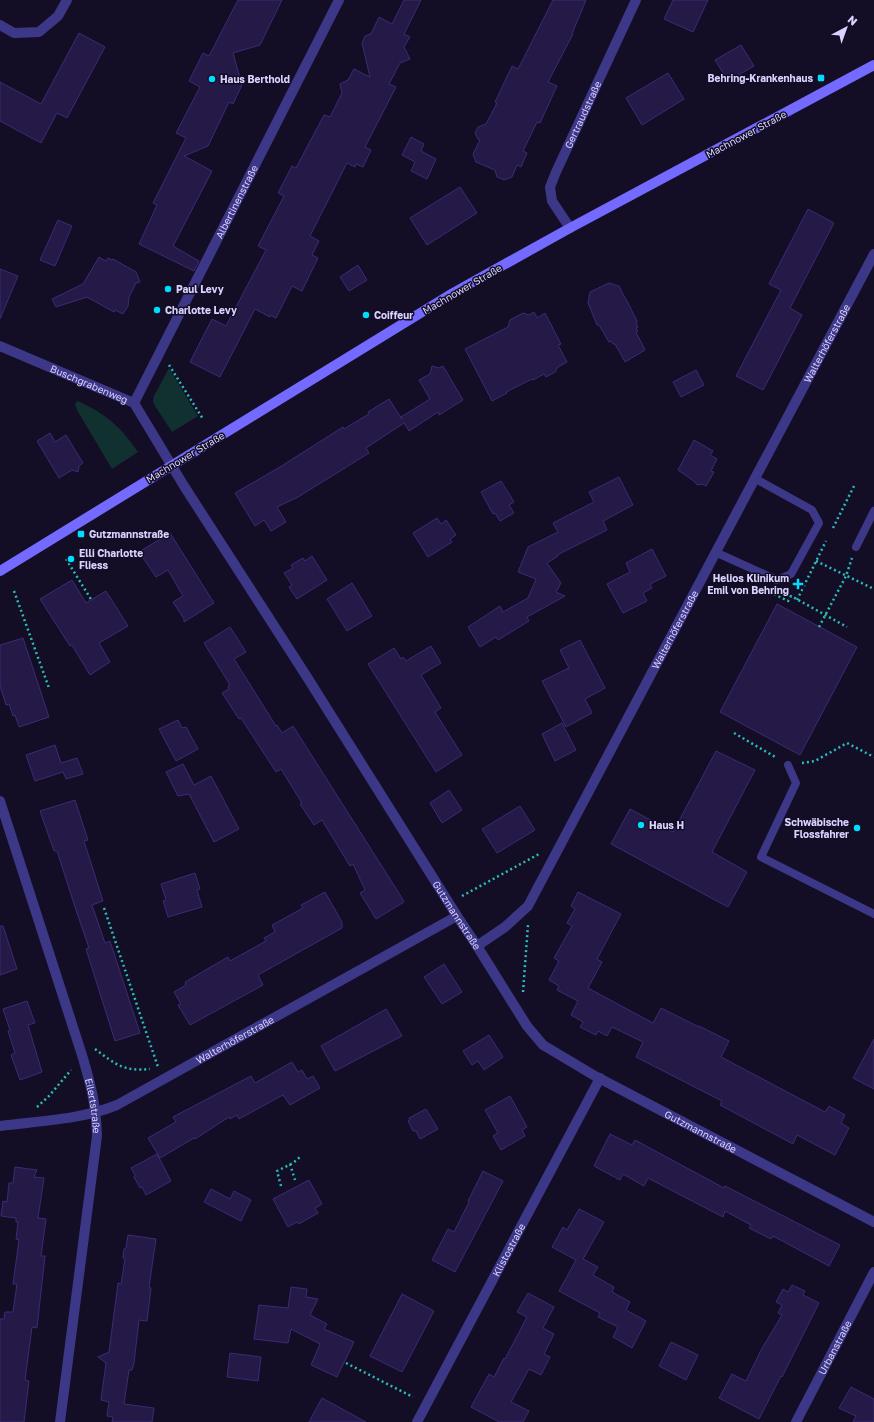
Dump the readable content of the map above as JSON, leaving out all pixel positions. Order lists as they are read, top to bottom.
{
  "streets": {
    "main road": ["Machnower Straße"],
    "street": [
      "Gertraudstraße",
      "Albertinenstraße",
      "Walterhöferstraße",
      "Buschgrabenweg",
      "Gutzmannstraße",
      "Eilertstraße",
      "Klistostraße",
      "Urbanstraße"
    ]
  },
  "crossings": [
    ["Gertraudstraße", "Machnower Straße"],
    ["Machnower Straße", "Buschgrabenweg"],
    ["Machnower Straße", "Gutzmannstraße"],
    ["Albertinenstraße", "Buschgrabenweg"],
    ["Walterhöferstraße", "Gutzmannstraße"],
    ["Walterhöferstraße", "Eilertstraße"],
    ["Buschgrabenweg", "Gutzmannstraße"],
    ["Gutzmannstraße", "Klistostraße"]
  ],
  "places": {
    "transit": ["Behring-Krankenhaus", "Gutzmannstraße"],
    "other": [
      "Haus Berthold",
      "Paul Levy",
      "Charlotte Levy",
      "Coiffeur",
      "Elli Charlotte Fliess",
      "Haus H",
      "Schwäbische Flossfahrer"
    ],
    "health": ["Helios Klinikum Emil von Behring"]
  },
  "north": "top right"
}
